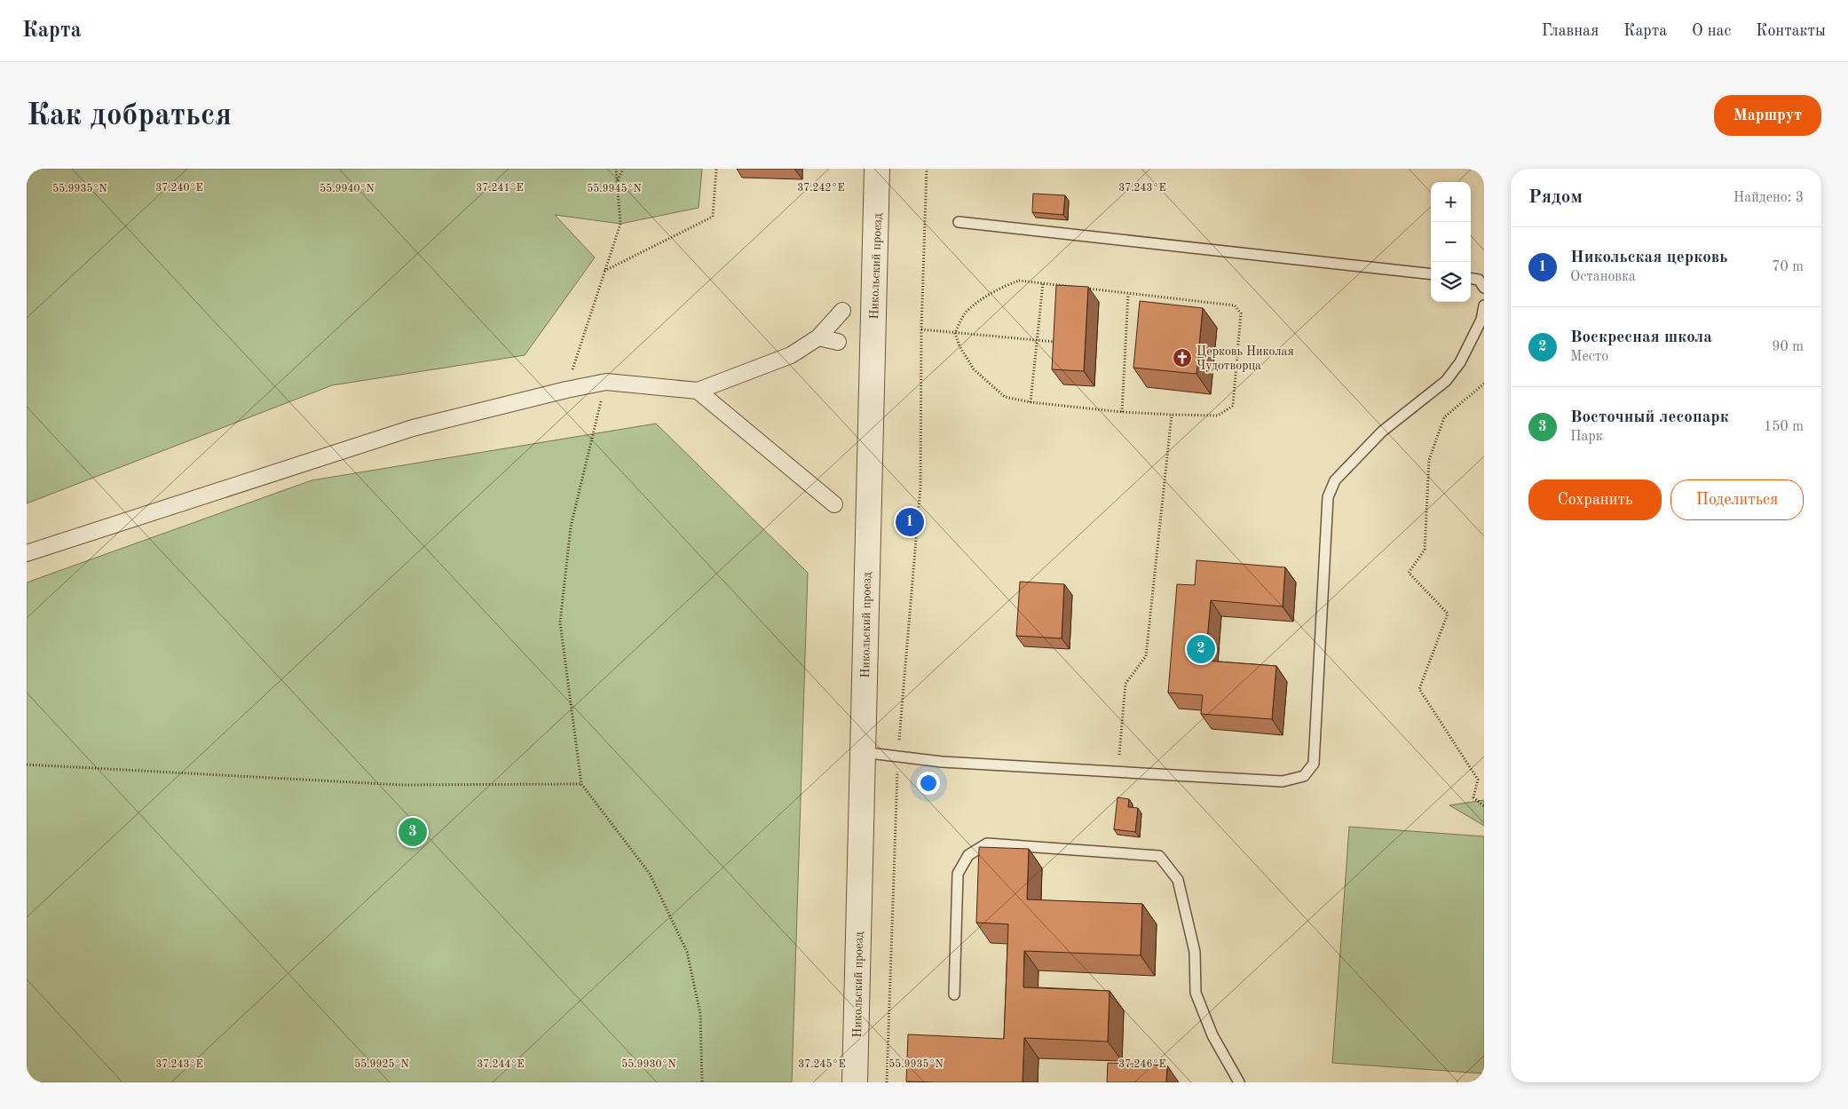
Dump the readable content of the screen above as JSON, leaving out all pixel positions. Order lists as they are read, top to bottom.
{
  "streets": {
    "street": ["Никольский проезд"]
  },
  "places": {
    "church": ["Церковь Николая Чудотворца"]
  },
  "page": {
    "header": "Карта",
    "nav": [
      "Главная",
      "Карта",
      "О нас",
      "Контакты"
    ],
    "buttons": [
      "Маршрут",
      ["Сохранить", "Поделиться"]
    ],
    "title": "Как добраться",
    "heading": ["Рядом", "Найдено: 3"],
    "map_buttons": ["+", "−"],
    "list": [
      {
        "mark": "1",
        "name": "Никольская церковь",
        "note": "Остановка",
        "value": "70 m"
      },
      {
        "mark": "2",
        "name": "Воскресная школа",
        "note": "Место",
        "value": "90 m"
      },
      {
        "mark": "3",
        "name": "Восточный лесопарк",
        "note": "Парк",
        "value": "150 m"
      }
    ],
    "pins": ["1", "2", "3"]
  },
  "coordinates": [
    "37.240°E",
    "37.241°E",
    "37.242°E",
    "37.243°E",
    "55.9935°N",
    "55.9945°N",
    "55.9940°N",
    "55.9925°N",
    "55.9930°N",
    "37.244°E",
    "37.245°E",
    "37.246°E"
  ]
}
